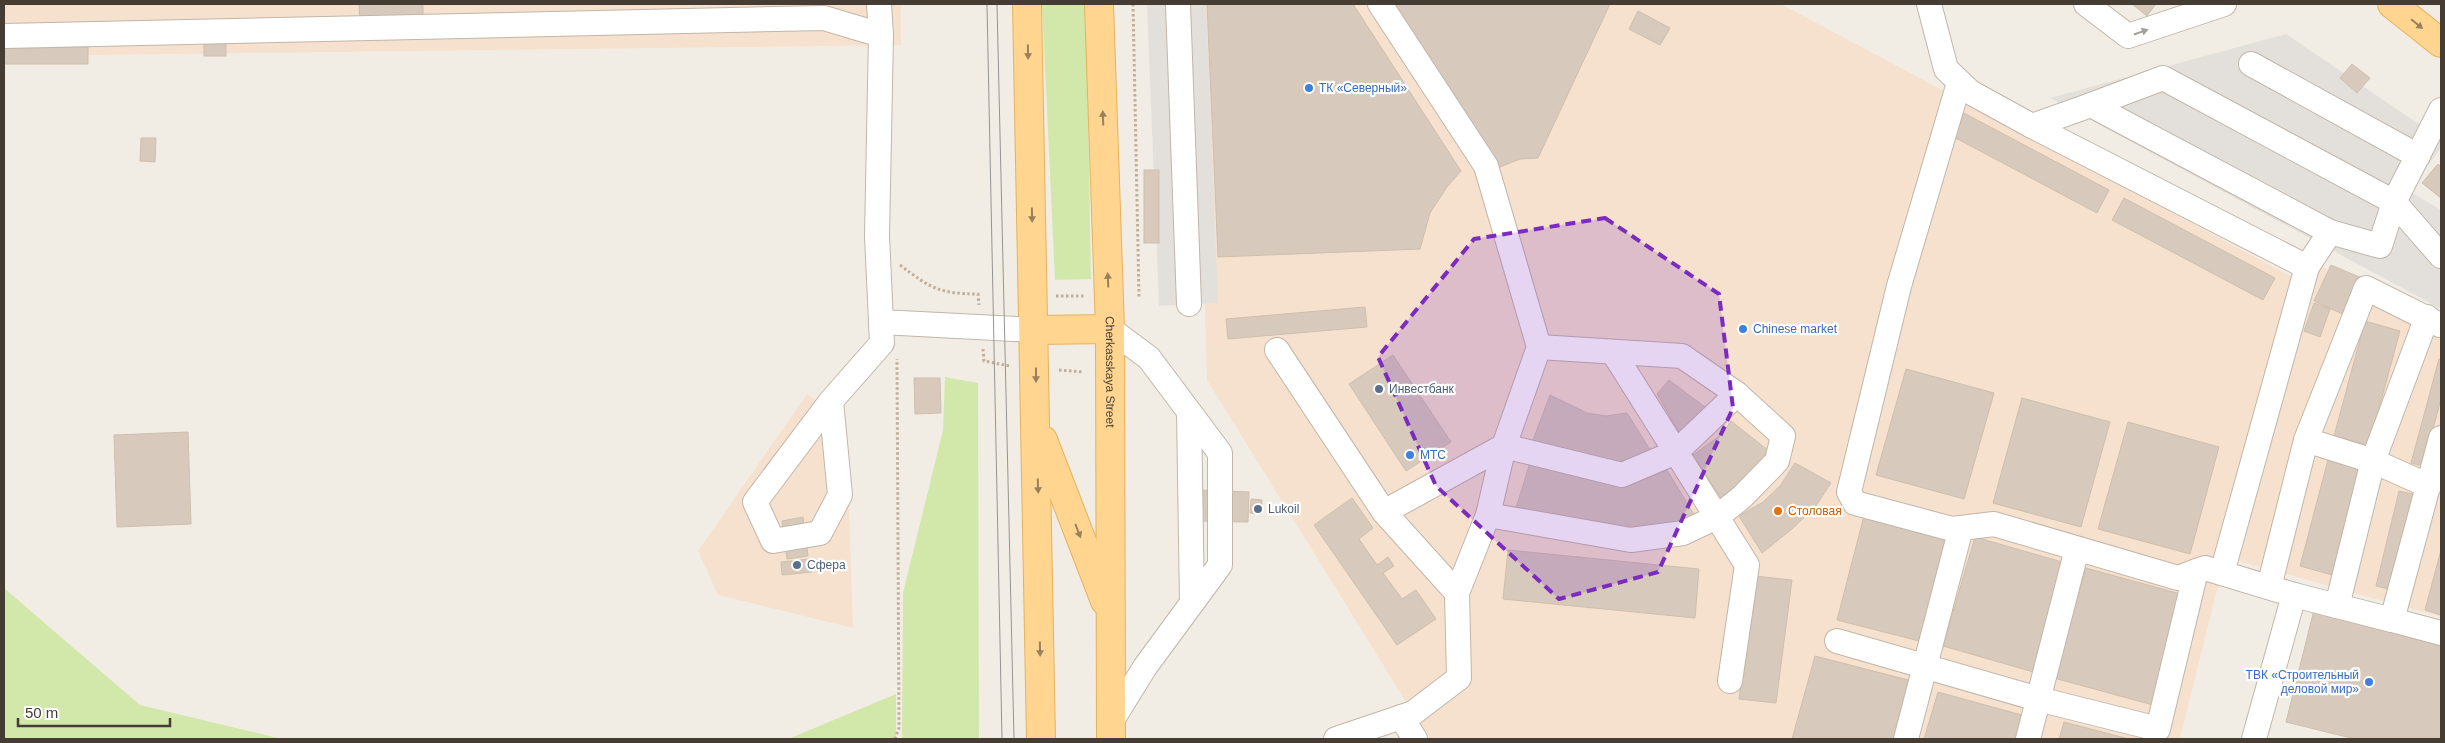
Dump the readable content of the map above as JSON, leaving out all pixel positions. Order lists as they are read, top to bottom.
{
  "streets": {
    "main road": ["Cherkasskaya Street"]
  },
  "places": [
    "ТК «Северный»",
    "Chinese market",
    "Инвестбанк",
    "МТС",
    "Lukoil",
    "Столовая",
    "Сфера",
    "ТВК «Строительный деловой мир»"
  ],
  "scale_bar": "50 m"
}
